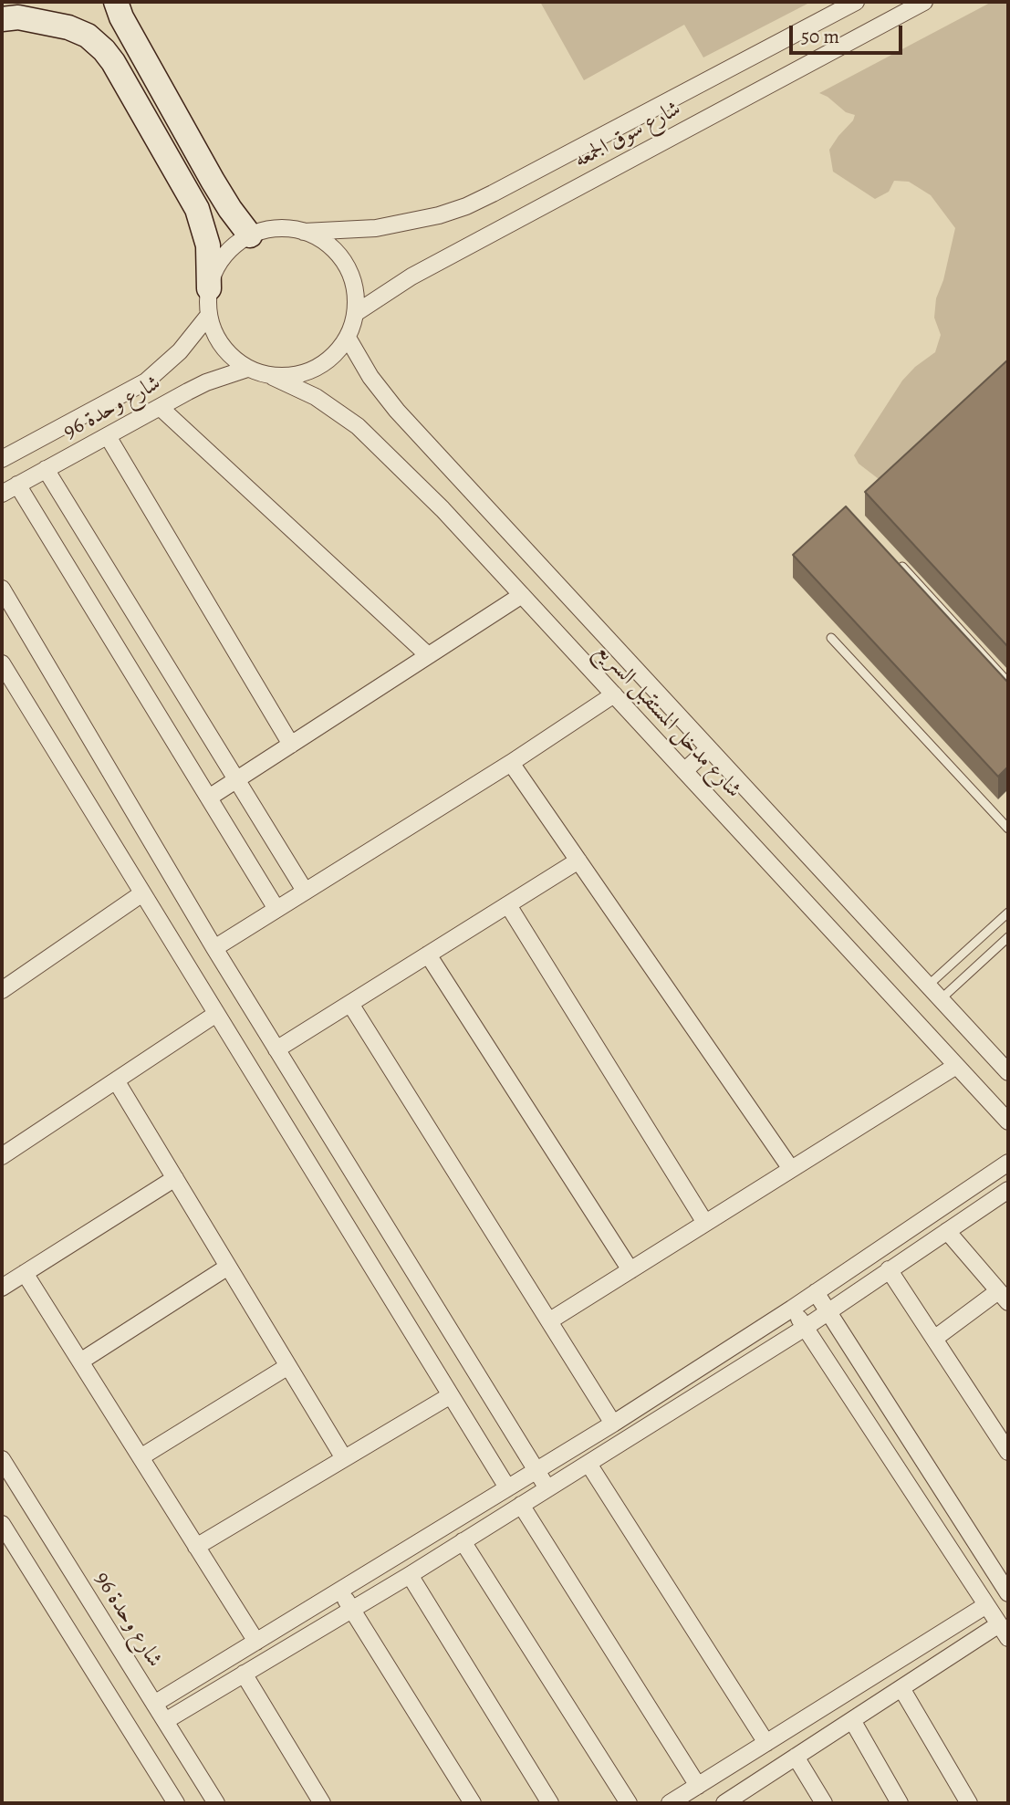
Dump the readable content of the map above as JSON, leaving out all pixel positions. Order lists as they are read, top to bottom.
{
  "streets": {
    "street": ["شارع سوق الجمعه", "شارع وحدة 96", "شارع مدخل المستقبل السريع"]
  },
  "crossings": [
    ["شارع سوق الجمعه", "شارع وحدة 96"],
    ["شارع سوق الجمعه", "شارع مدخل المستقبل السريع"],
    ["شارع وحدة 96", "شارع مدخل المستقبل السريع"]
  ],
  "scale_bar": "50 m"
}
